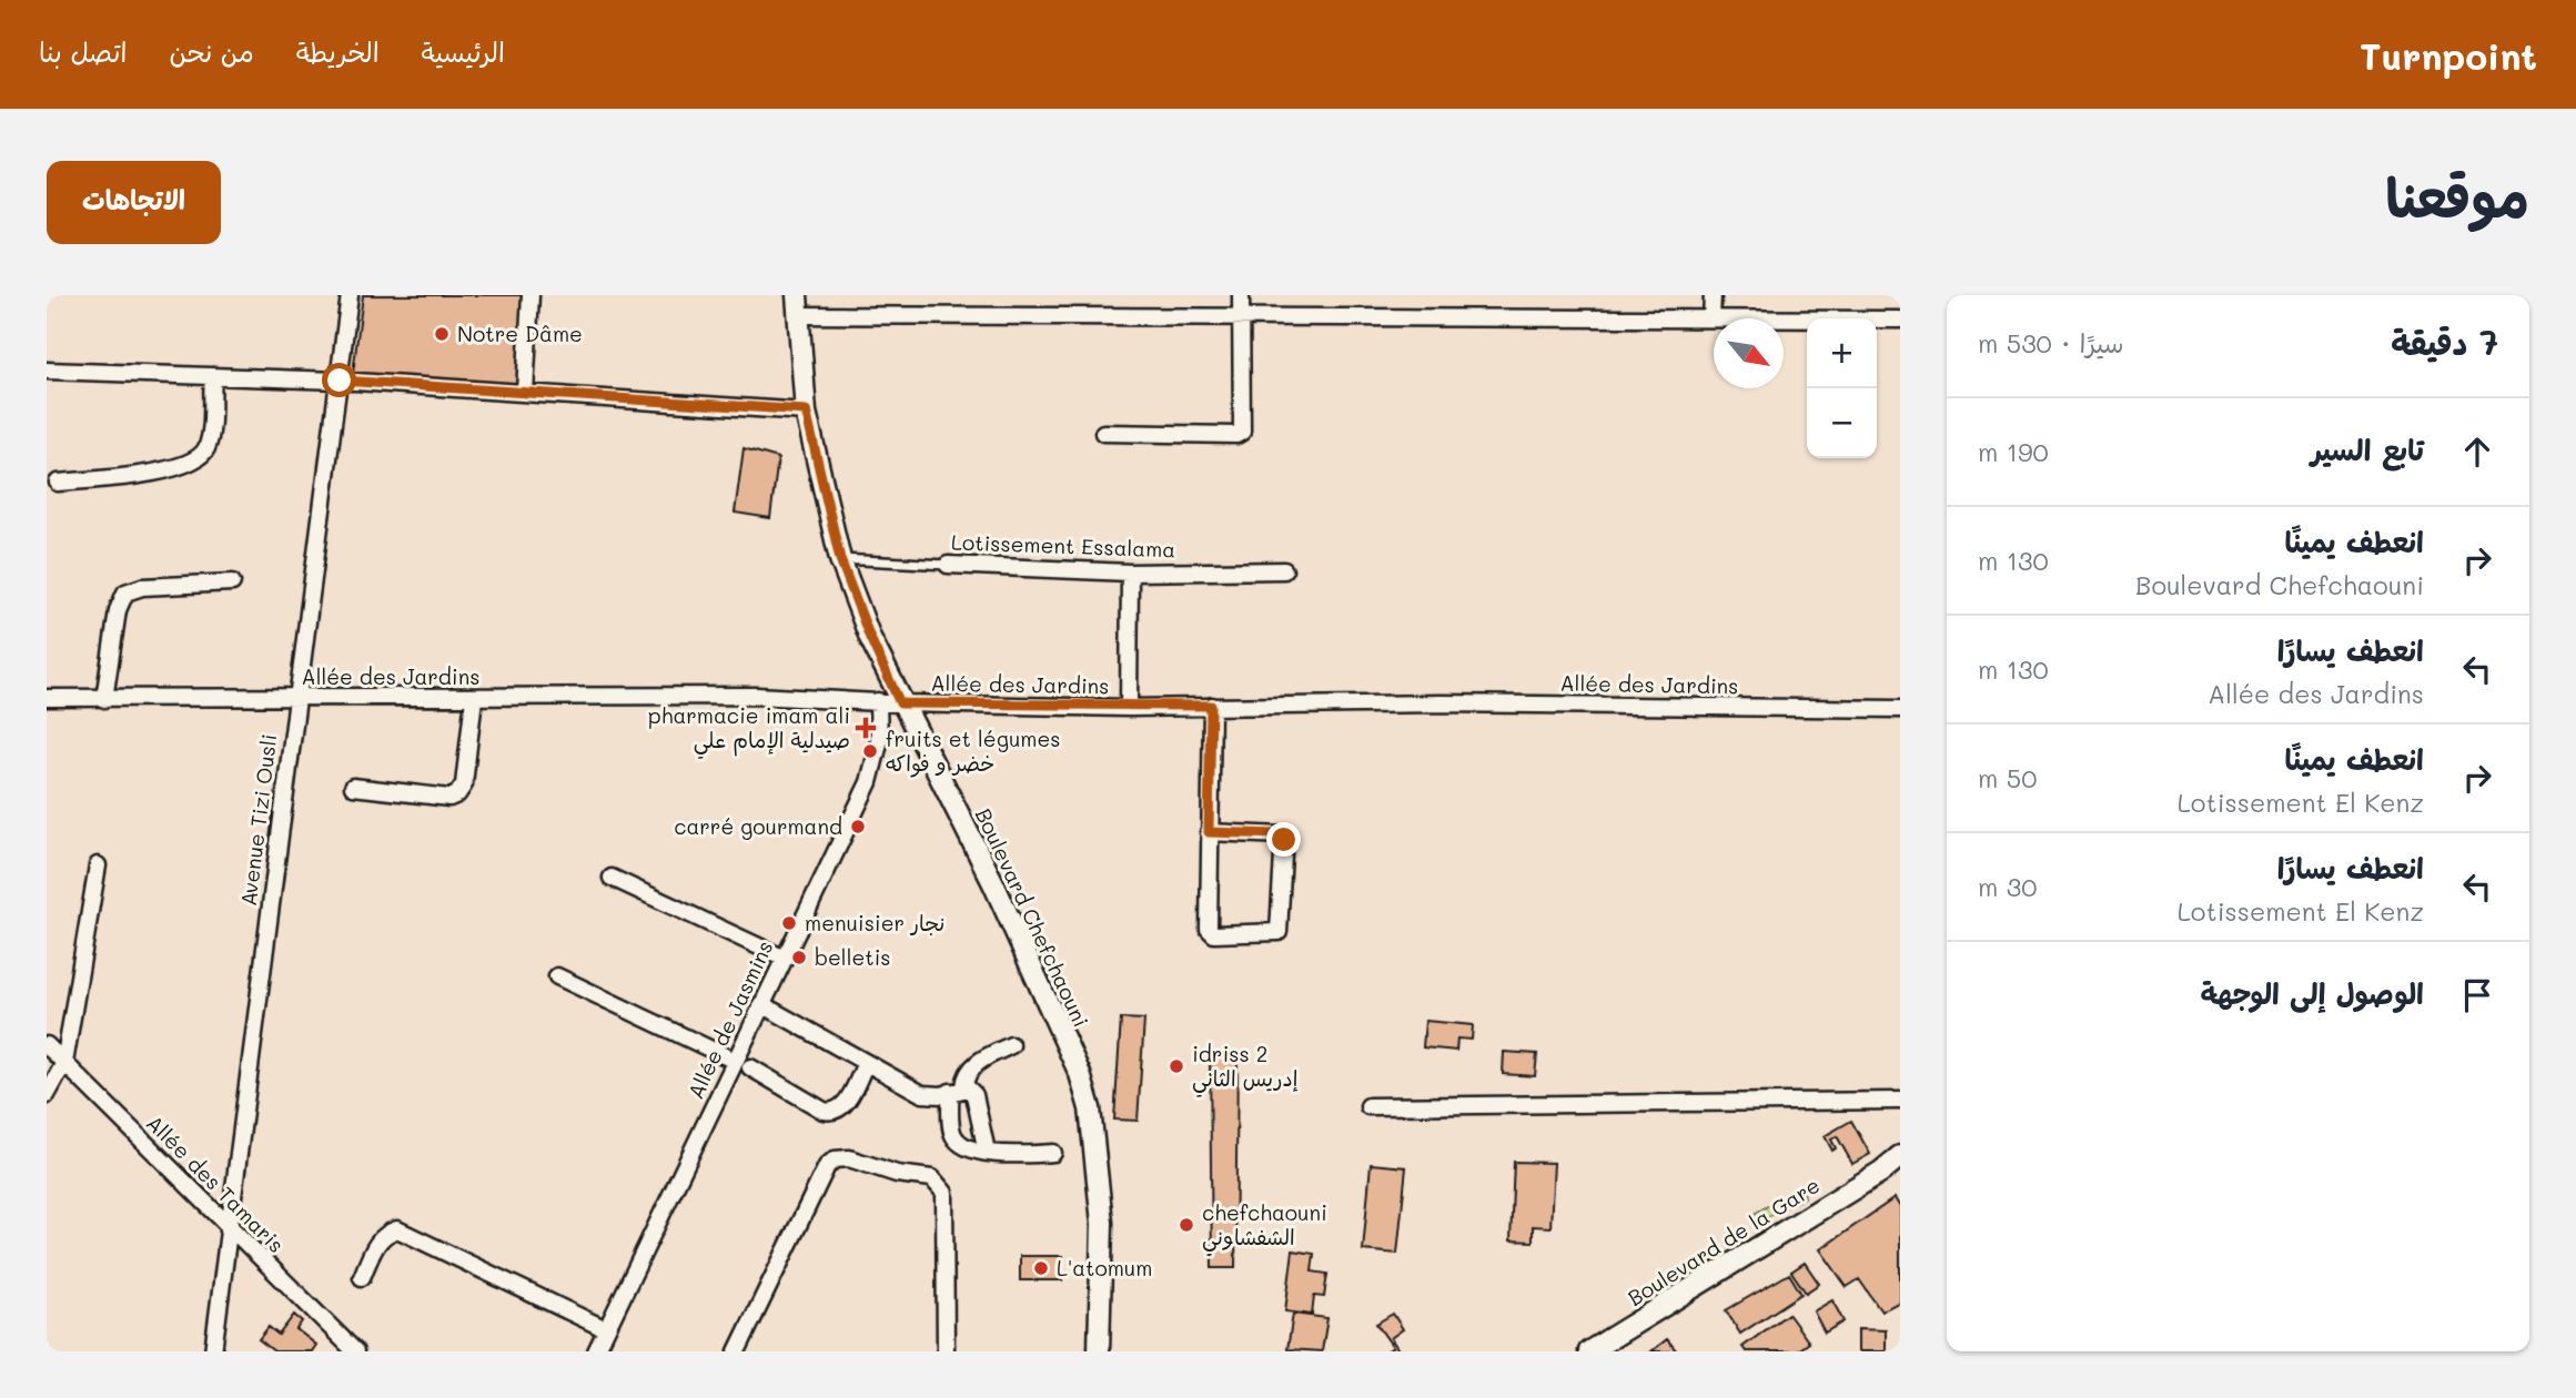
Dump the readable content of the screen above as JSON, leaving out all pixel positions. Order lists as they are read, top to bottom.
{
  "streets": {
    "street": [
      "Lotissement Essalama",
      "Allée des Jardins",
      "Avenue Tizi Ousli",
      "Boulevard Chefchaouni",
      "Allée de Jasmins",
      "Allée des Tamaris",
      "Boulevard de la Gare"
    ]
  },
  "crossings": [
    ["Lotissement Essalama", "Boulevard Chefchaouni"],
    ["Allée des Jardins", "Avenue Tizi Ousli"],
    ["Allée des Jardins", "Boulevard Chefchaouni"],
    ["Allée des Jardins", "Allée de Jasmins"],
    ["Avenue Tizi Ousli", "Allée des Tamaris"]
  ],
  "places": {
    "other": [
      "Notre Dâme",
      "fruits et légumes خضر و فواكه",
      "carré gourmand",
      "menuisier نجار",
      "belletis",
      "idriss 2 إدريس الثاني",
      "chefchaouni الشفشاوني",
      "L'atomum"
    ],
    "health": ["pharmacie imam ali صيدلية الإمام علي"]
  },
  "north": "bottom right",
  "page": {
    "header": "Turnpoint",
    "nav": [
      "الرئيسية",
      "الخريطة",
      "من نحن",
      "اتصل بنا"
    ],
    "title": "موقعنا",
    "buttons": "الاتجاهات",
    "heading": ["7 دقيقة", "سيرًا · 530 m"],
    "map_buttons": ["+", "−"],
    "list": [
      ["تابع السير", "190 m"],
      ["انعطف يمينًا", "Boulevard Chefchaouni", "130 m"],
      ["انعطف يسارًا", "Allée des Jardins", "130 m"],
      ["انعطف يمينًا", "Lotissement El Kenz", "50 m"],
      ["انعطف يسارًا", "Lotissement El Kenz", "30 m"],
      "الوصول إلى الوجهة"
    ]
  }
}
